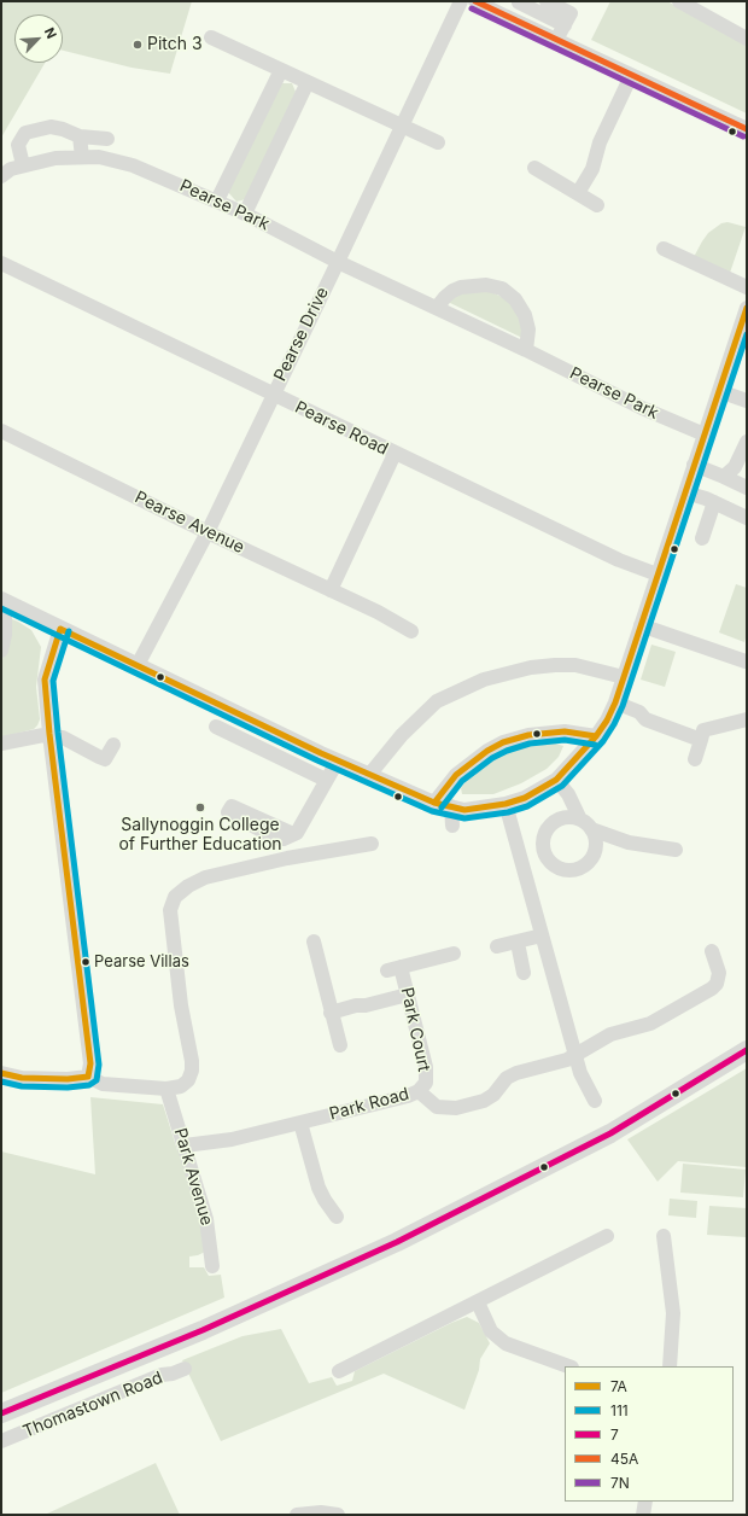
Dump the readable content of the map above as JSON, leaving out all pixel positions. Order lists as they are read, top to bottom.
{
  "streets": {
    "street": [
      "Pearse Park",
      "Pearse Drive",
      "Pearse Road",
      "Pearse Avenue",
      "Park Court",
      "Park Road",
      "Park Avenue",
      "Thomastown Road"
    ]
  },
  "crossings": [
    ["Pearse Park", "Pearse Drive"],
    ["Pearse Drive", "Pearse Road"],
    ["Pearse Drive", "Pearse Avenue"],
    ["Park Court", "Park Road"],
    ["Park Road", "Park Avenue"]
  ],
  "places": ["Pitch 3", "Sallynoggin College of Further Education", "Pearse Villas"],
  "lines": [
    "transit line 45A",
    "transit line 7N",
    "transit line 7A",
    "transit line 111",
    "transit line 7"
  ],
  "legend": [
    "7A",
    "111",
    "7",
    "45A",
    "7N"
  ],
  "north": "top right"
}
